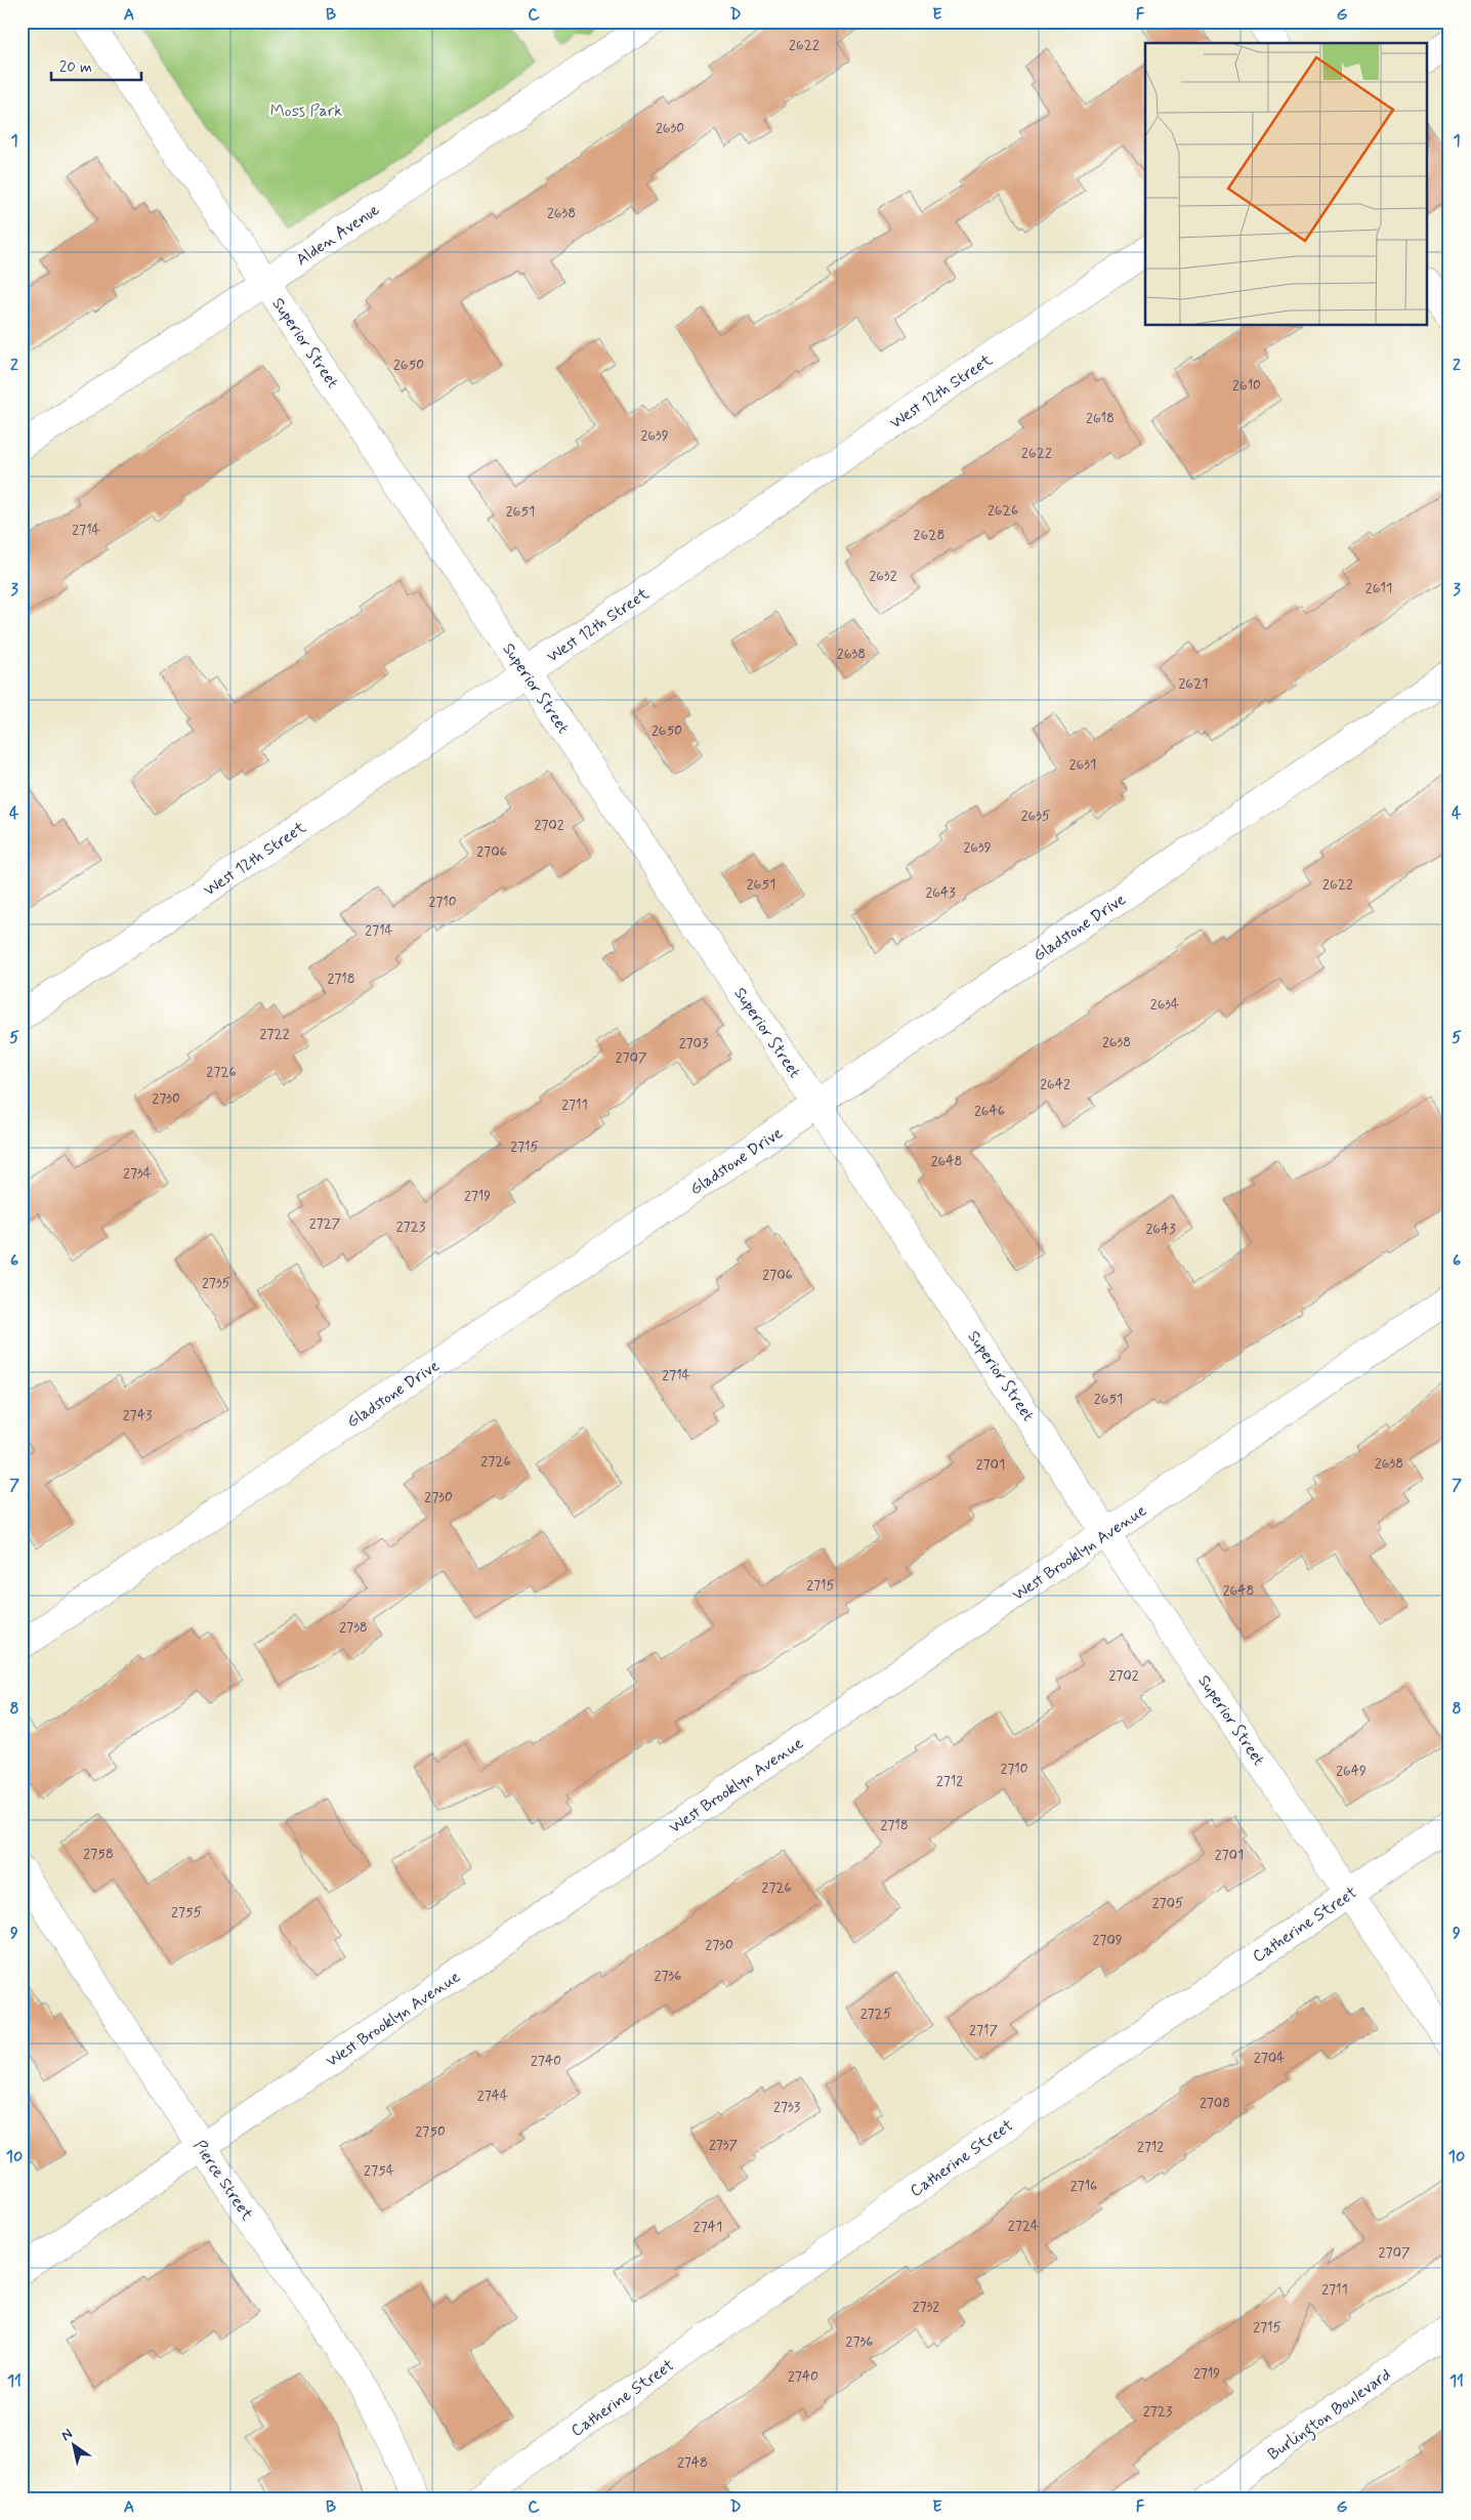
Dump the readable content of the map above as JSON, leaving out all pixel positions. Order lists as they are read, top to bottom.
{
  "streets": {
    "street": [
      "Alden Avenue",
      "Superior Street",
      "West 12th Street",
      "Gladstone Drive",
      "West Brooklyn Avenue",
      "Catherine Street",
      "Pierce Street",
      "Burlington Boulevard"
    ]
  },
  "crossings": [
    ["Alden Avenue", "Superior Street"],
    ["Superior Street", "West 12th Street"],
    ["Superior Street", "Gladstone Drive"],
    ["Superior Street", "West Brooklyn Avenue"],
    ["Superior Street", "Catherine Street"],
    ["West Brooklyn Avenue", "Pierce Street"]
  ],
  "parks": ["Moss Park"],
  "house_numbers": [
    "2622",
    "2630",
    "2638",
    "2650",
    "2610",
    "2618",
    "2639",
    "2622",
    "2626",
    "2651",
    "2714",
    "2628",
    "2632",
    "2611",
    "2638",
    "2621",
    "2650",
    "2631",
    "2635",
    "2702",
    "2639",
    "2706",
    "2651",
    "2622",
    "2643",
    "2710",
    "2714",
    "2718",
    "2634",
    "2722",
    "2638",
    "2703",
    "2707",
    "2726",
    "2642",
    "2730",
    "2711",
    "2646",
    "2715",
    "2648",
    "2734",
    "2719",
    "2727",
    "2723",
    "2643",
    "2706",
    "2735",
    "2714",
    "2651",
    "2743",
    "2726",
    "2638",
    "2701",
    "2730",
    "2715",
    "2648",
    "2738",
    "2702",
    "2710",
    "2649",
    "2712",
    "2718",
    "2758",
    "2701",
    "2726",
    "2705",
    "2755",
    "2709",
    "2730",
    "2736",
    "2725",
    "2717",
    "2704",
    "2740",
    "2744",
    "2708",
    "2733",
    "2750",
    "2737",
    "2712",
    "2754",
    "2716",
    "2724",
    "2741",
    "2707",
    "2711",
    "2732",
    "2715",
    "2736",
    "2719",
    "2740",
    "2723",
    "2748"
  ],
  "scale_bar": "20 m",
  "north": "top left",
  "grid": {
    "columns": [
      "A",
      "B",
      "C",
      "D",
      "E",
      "F",
      "G"
    ],
    "rows": [
      "1",
      "2",
      "3",
      "4",
      "5",
      "6",
      "7",
      "8",
      "9",
      "10",
      "11"
    ]
  }
}
